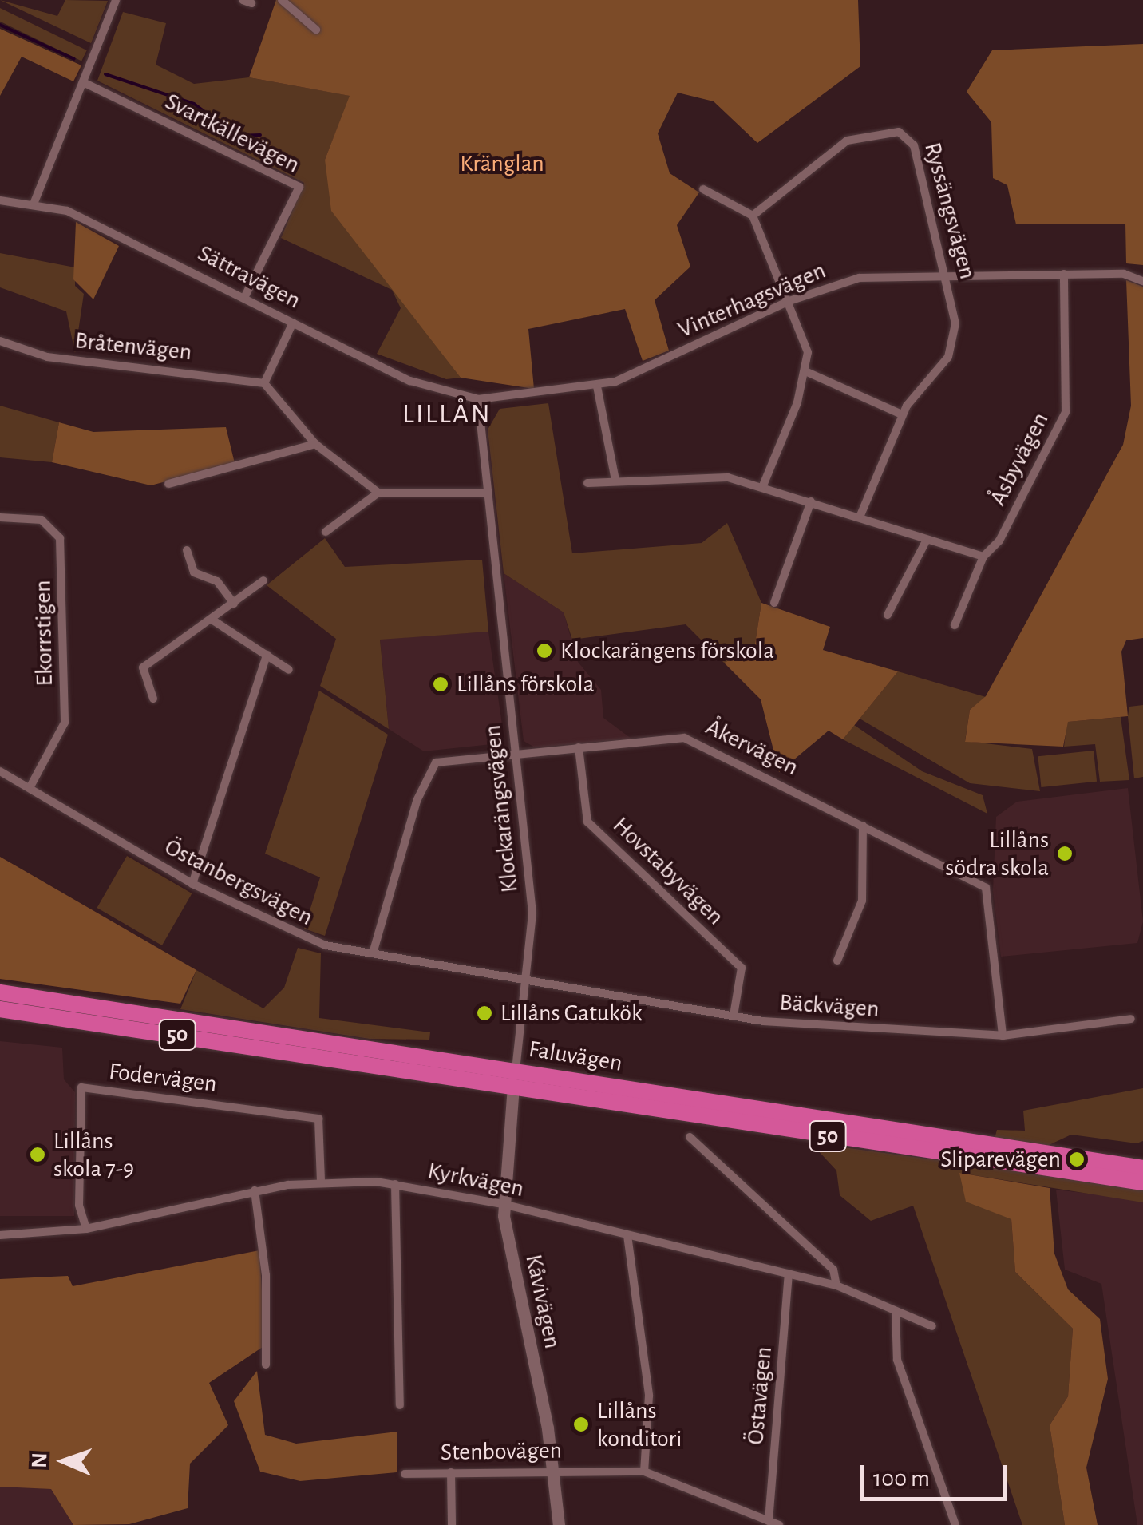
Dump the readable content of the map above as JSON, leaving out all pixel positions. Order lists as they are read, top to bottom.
{
  "streets": {
    "highway": ["50", "Faluvägen"],
    "street": [
      "Svartkällevägen",
      "Ryssängsvägen",
      "Sättravägen",
      "Vinterhagsvägen",
      "Bråtenvägen",
      "Åsbyvägen",
      "Ekorrstigen",
      "Åkervägen",
      "Klockarängsvägen",
      "Hovstabyvägen",
      "Östanbergsvägen",
      "Bäckvägen",
      "Fodervägen",
      "Kyrkvägen",
      "Kåvivägen",
      "Östavägen",
      "Stenbovägen"
    ]
  },
  "crossings": [
    ["Svartkällevägen", "Sättravägen"],
    ["Ryssängsvägen", "Vinterhagsvägen"],
    ["Sättravägen", "Vinterhagsvägen"],
    ["Sättravägen", "Klockarängsvägen"],
    ["Vinterhagsvägen", "Åsbyvägen"],
    ["Vinterhagsvägen", "Klockarängsvägen"],
    ["Ekorrstigen", "Östanbergsvägen"],
    ["Åkervägen", "Klockarängsvägen"],
    ["Åkervägen", "Hovstabyvägen"],
    ["Åkervägen", "Östanbergsvägen"],
    ["Åkervägen", "Bäckvägen"],
    ["Klockarängsvägen", "Östanbergsvägen"],
    ["Klockarängsvägen", "Bäckvägen"],
    ["Klockarängsvägen", "Faluvägen"],
    ["Klockarängsvägen", "Kåvivägen"],
    ["Hovstabyvägen", "Bäckvägen"],
    ["Östanbergsvägen", "Bäckvägen"],
    ["Faluvägen", "Kåvivägen"],
    ["Fodervägen", "Kyrkvägen"],
    ["Kyrkvägen", "Kåvivägen"],
    ["Kyrkvägen", "Östavägen"],
    ["Kåvivägen", "Stenbovägen"],
    ["Östavägen", "Stenbovägen"]
  ],
  "districts": ["LILLÅN"],
  "parks": ["Kränglan"],
  "places": [
    "Klockarängens förskola",
    "Lillåns förskola",
    "Lillåns södra skola",
    "Lillåns Gatukök",
    "Lillåns skola 7-9",
    "Sliparevägen",
    "Lillåns konditori"
  ],
  "scale_bar": "100 m",
  "north": "left"
}
